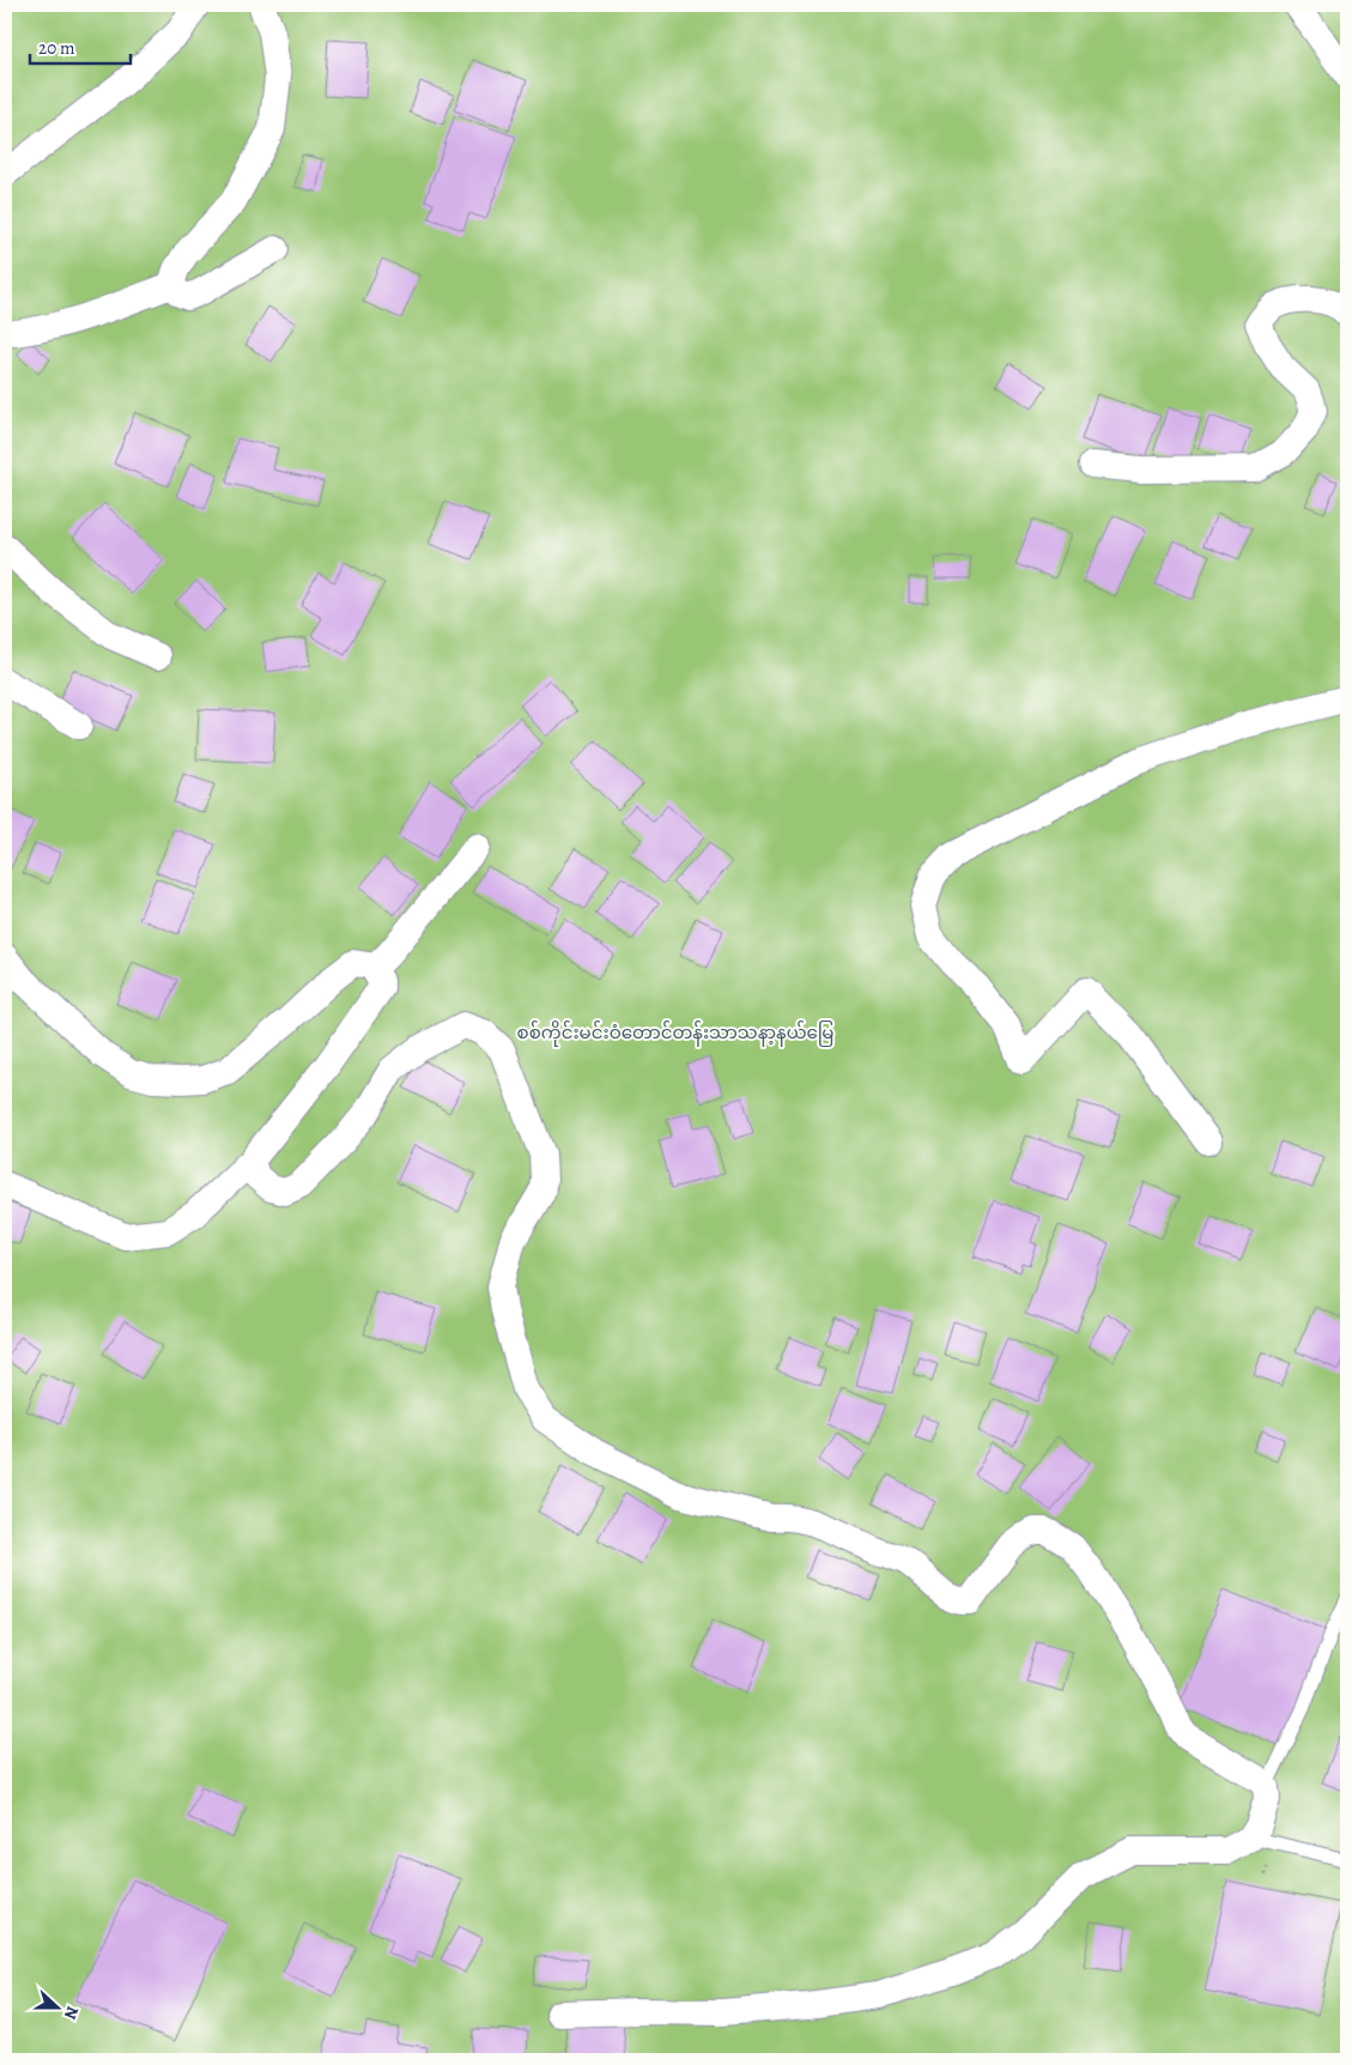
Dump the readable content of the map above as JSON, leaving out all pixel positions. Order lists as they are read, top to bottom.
{
  "parks": ["စစ်ကိုင်းမင်းဝံတောင်တန်းသာသနာ့နယ်မြေ"],
  "scale_bar": "20 m",
  "north": "right"
}
